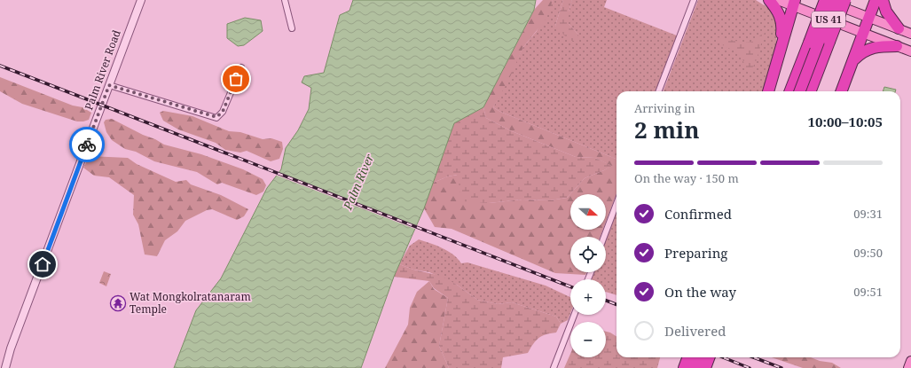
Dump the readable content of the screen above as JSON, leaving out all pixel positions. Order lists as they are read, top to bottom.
{
  "streets": {
    "main road": ["US 41"],
    "street": ["Palm River Road"]
  },
  "water": ["Palm River"],
  "places": {
    "temple": ["Wat Mongkolratanaram Temple"]
  },
  "north": "right",
  "page": {
    "heading": ["2 min", "Arriving in", "10:00–10:05"],
    "bar": "On the way · 150 m",
    "map_buttons": ["+", "−"],
    "list": [
      ["Confirmed", "09:31"],
      ["Preparing", "09:50"],
      ["On the way", "09:51"],
      "Delivered"
    ]
  }
}
